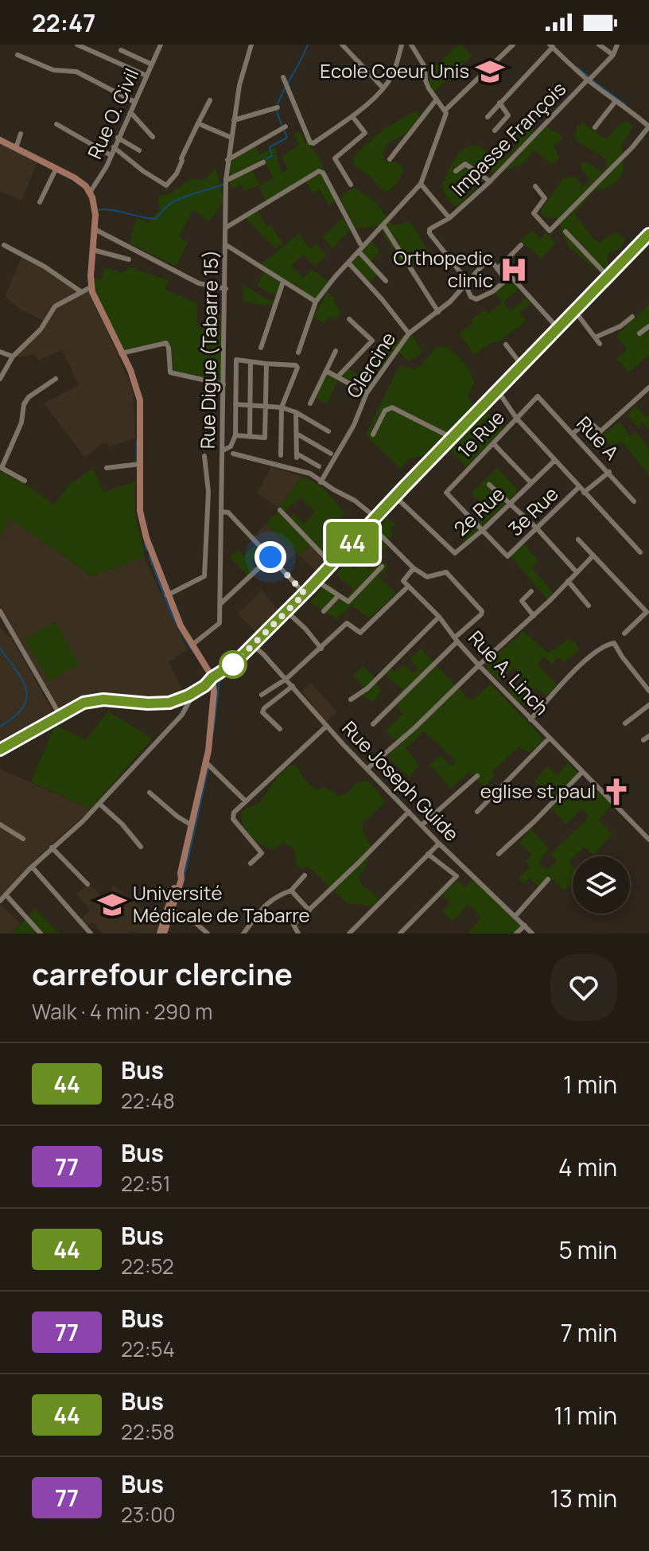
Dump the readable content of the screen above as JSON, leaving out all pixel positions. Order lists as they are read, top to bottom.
{
  "streets": {
    "street": [
      "Rue O. Civil",
      "Impasse François",
      "Rue Digue (Tabarre 15)",
      "Clercine",
      "1e Rue",
      "Rue A",
      "2e Rue",
      "3e Rue",
      "Rue A. Linch",
      "Rue Joseph Guide"
    ]
  },
  "crossings": [
    ["Impasse François", "Clercine"],
    ["1e Rue", "Rue A"],
    ["1e Rue", "2e Rue"],
    ["1e Rue", "3e Rue"],
    ["2e Rue", "3e Rue"]
  ],
  "places": {
    "school or university": ["Ecole Coeur Unis", "Université Médicale de Tabarre"],
    "hospital": ["Orthopedic clinic"],
    "church": ["eglise st paul"]
  },
  "lines": ["bus line 44"],
  "page": {
    "status": "22:47",
    "on_map": "44",
    "heading": ["carrefour clercine", "Walk · 4 min · 290 m"],
    "list": [
      {
        "mark": "44",
        "name": "Bus",
        "note": "22:48",
        "value": "1 min"
      },
      {
        "mark": "77",
        "name": "Bus",
        "note": "22:51",
        "value": "4 min"
      },
      {
        "mark": "44",
        "name": "Bus",
        "note": "22:52",
        "value": "5 min"
      },
      {
        "mark": "77",
        "name": "Bus",
        "note": "22:54",
        "value": "7 min"
      },
      {
        "mark": "44",
        "name": "Bus",
        "note": "22:58",
        "value": "11 min"
      },
      {
        "mark": "77",
        "name": "Bus",
        "note": "23:00",
        "value": "13 min"
      }
    ]
  }
}
